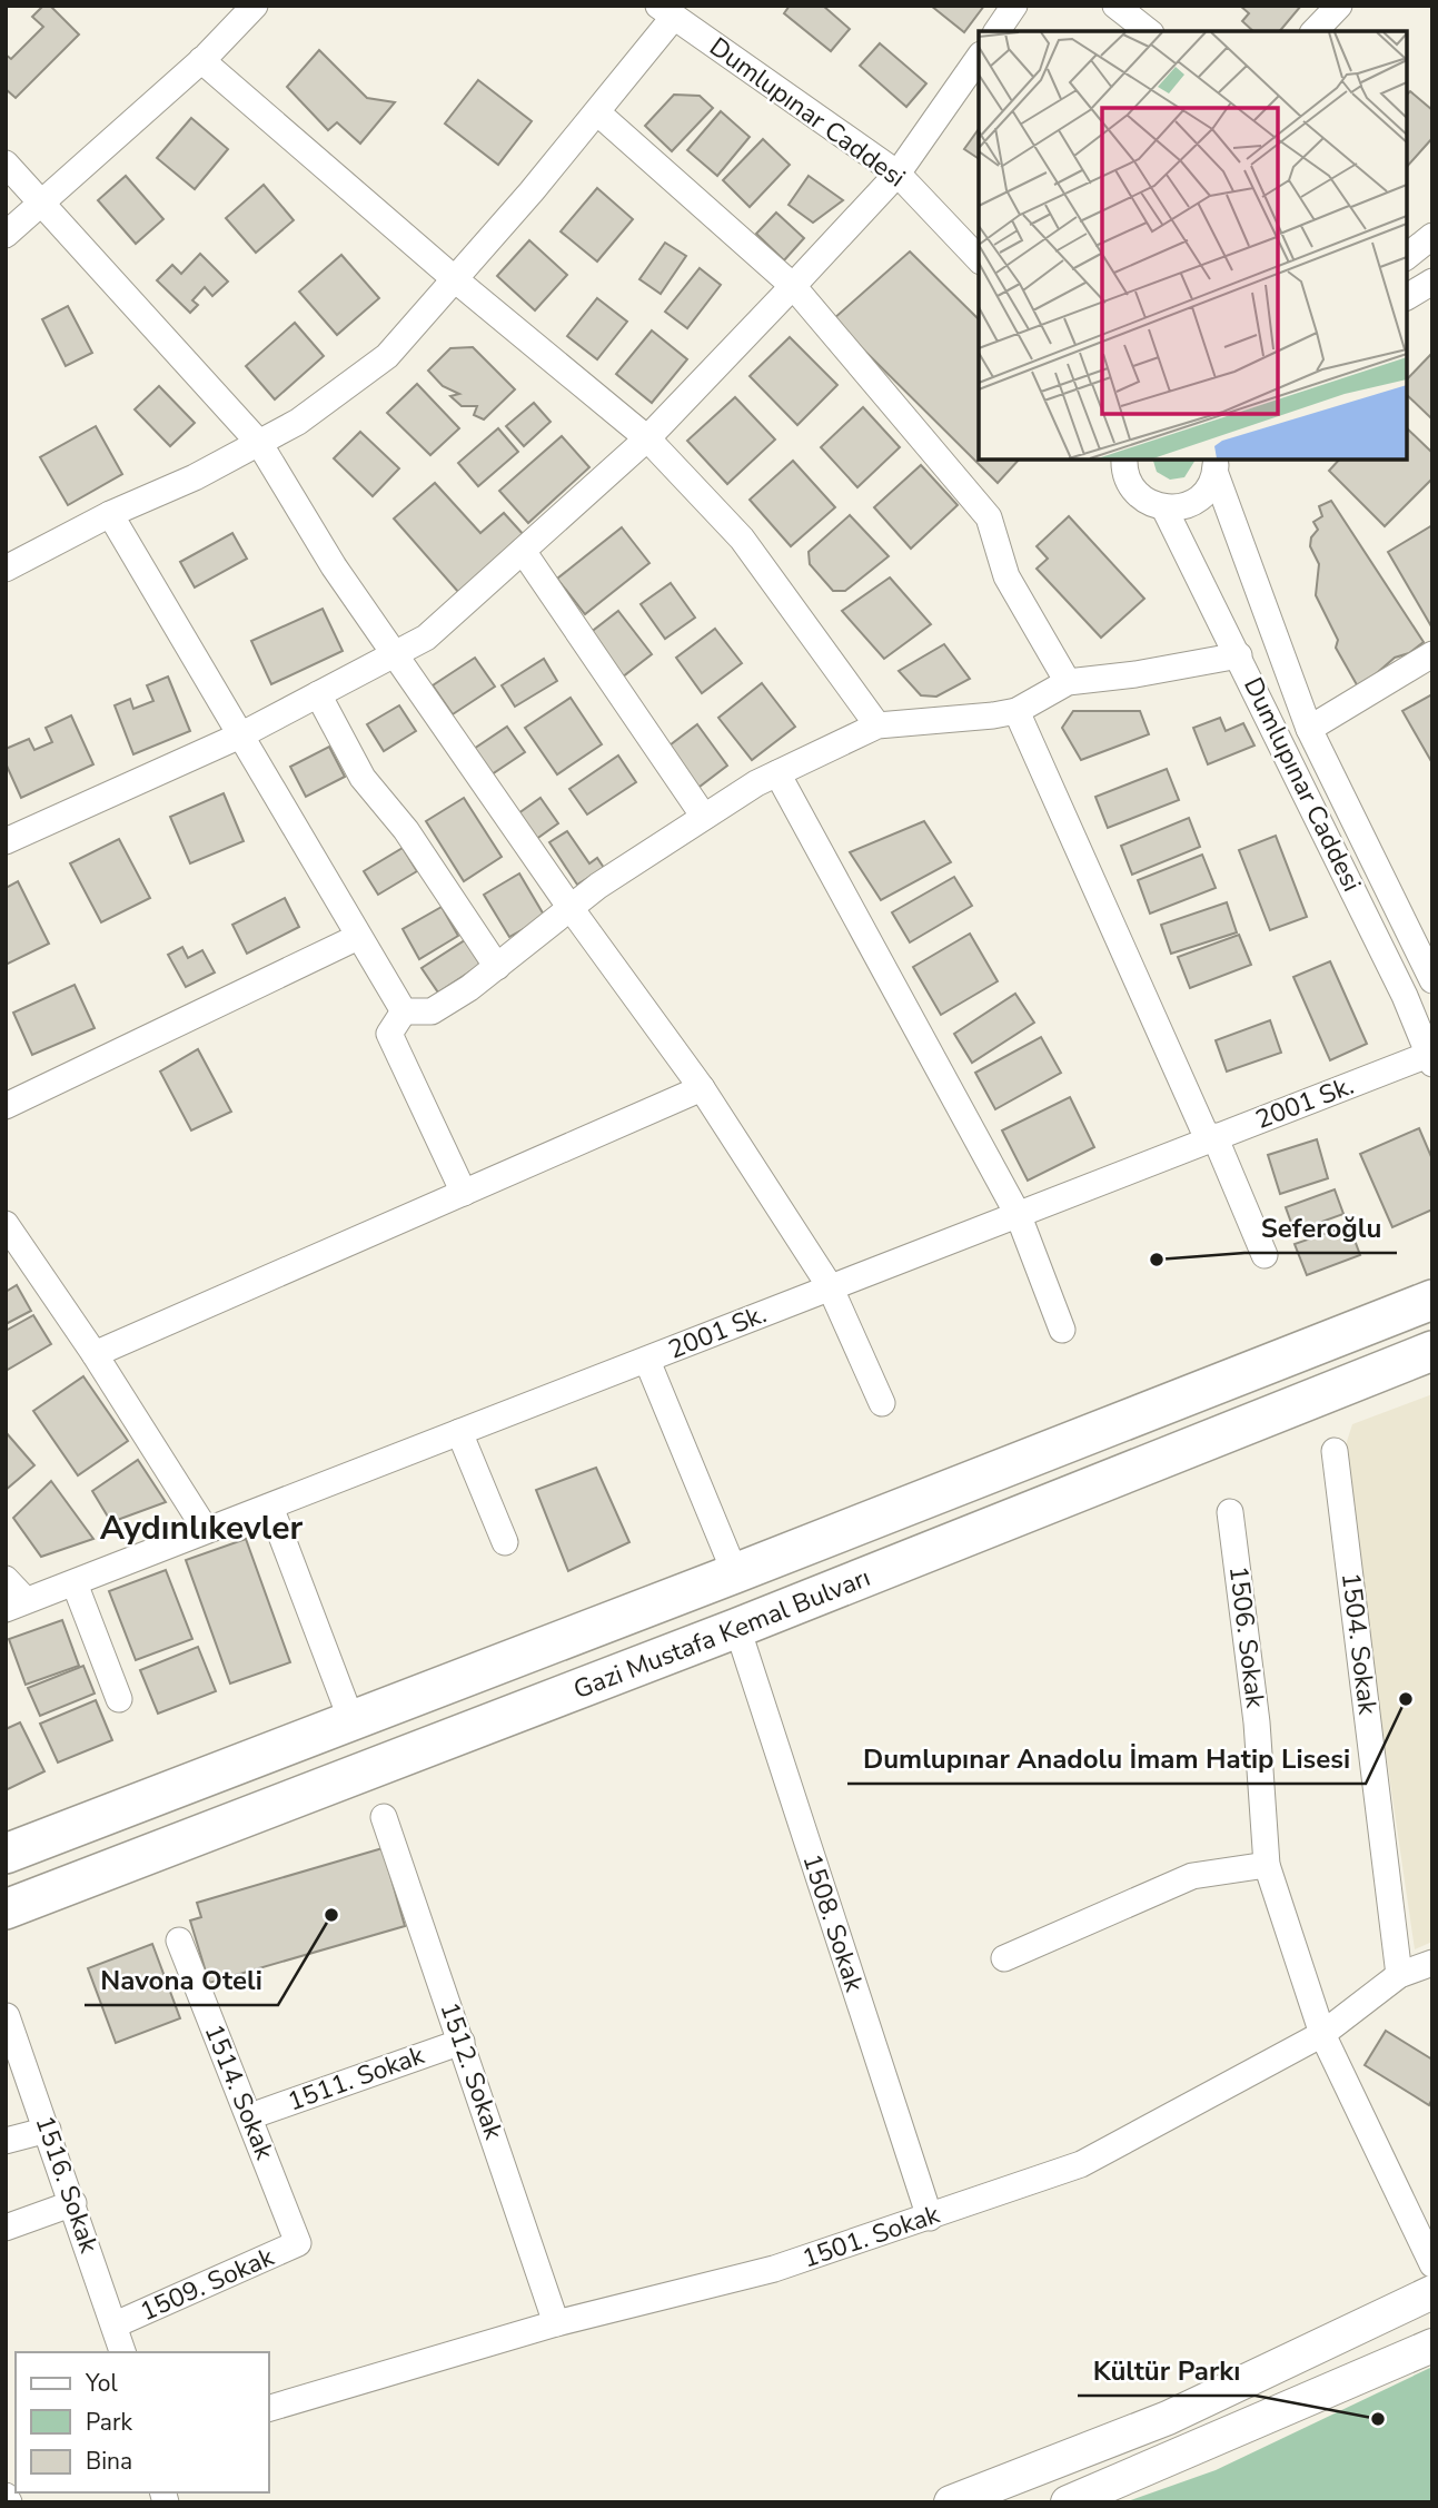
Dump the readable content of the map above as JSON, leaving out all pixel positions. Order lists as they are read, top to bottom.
{
  "streets": {
    "highway": ["Gazi Mustafa Kemal Bulvarı"],
    "street": [
      "Dumlupınar Caddesi",
      "2001 Sk.",
      "1506. Sokak",
      "1504. Sokak",
      "1508. Sokak",
      "1512. Sokak",
      "1511. Sokak",
      "1514. Sokak",
      "1516. Sokak",
      "1501. Sokak",
      "1509. Sokak"
    ]
  },
  "crossings": [
    ["Dumlupınar Caddesi", "2001 Sk."],
    ["Gazi Mustafa Kemal Bulvarı", "1508. Sokak"],
    ["1506. Sokak", "1501. Sokak"],
    ["1504. Sokak", "1501. Sokak"],
    ["1508. Sokak", "1501. Sokak"],
    ["1512. Sokak", "1511. Sokak"],
    ["1512. Sokak", "1501. Sokak"],
    ["1511. Sokak", "1514. Sokak"],
    ["1514. Sokak", "1509. Sokak"],
    ["1516. Sokak", "1509. Sokak"]
  ],
  "districts": ["Aydınlıkevler"],
  "places": [
    "Seferoğlu",
    "Dumlupınar Anadolu İmam Hatip Lisesi",
    "Navona Oteli",
    "Kültür Parkı"
  ],
  "legend": ["Yol", "Park", "Bina"]
}
